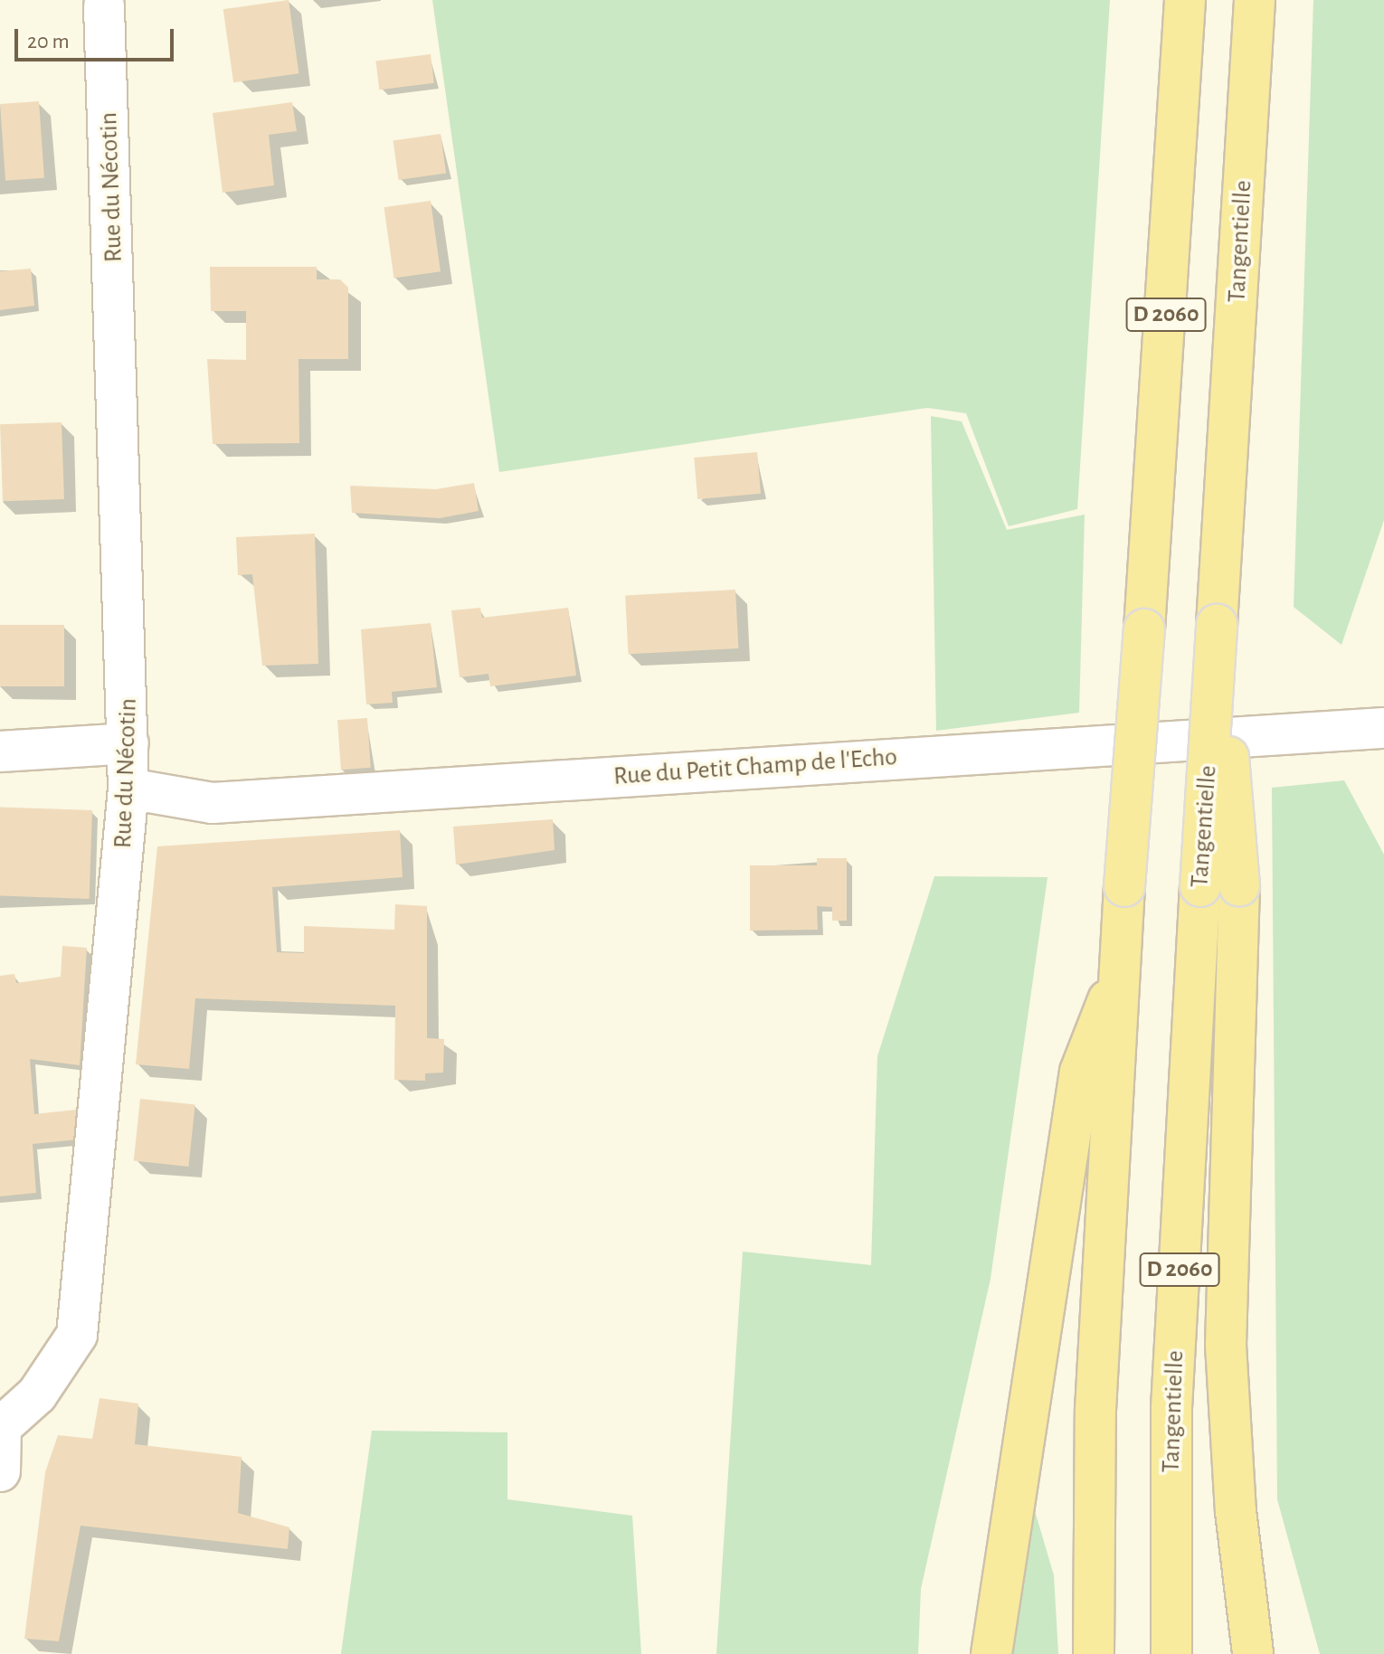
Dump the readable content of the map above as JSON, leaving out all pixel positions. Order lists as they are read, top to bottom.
{
  "streets": {
    "main road": ["Tangentielle", "D 2060"],
    "street": ["Rue du Nécotin", "Rue du Petit Champ de l'Echo"]
  },
  "crossings": [
    ["Rue du Nécotin", "Rue du Petit Champ de l'Echo"]
  ],
  "scale_bar": "20 m"
}
